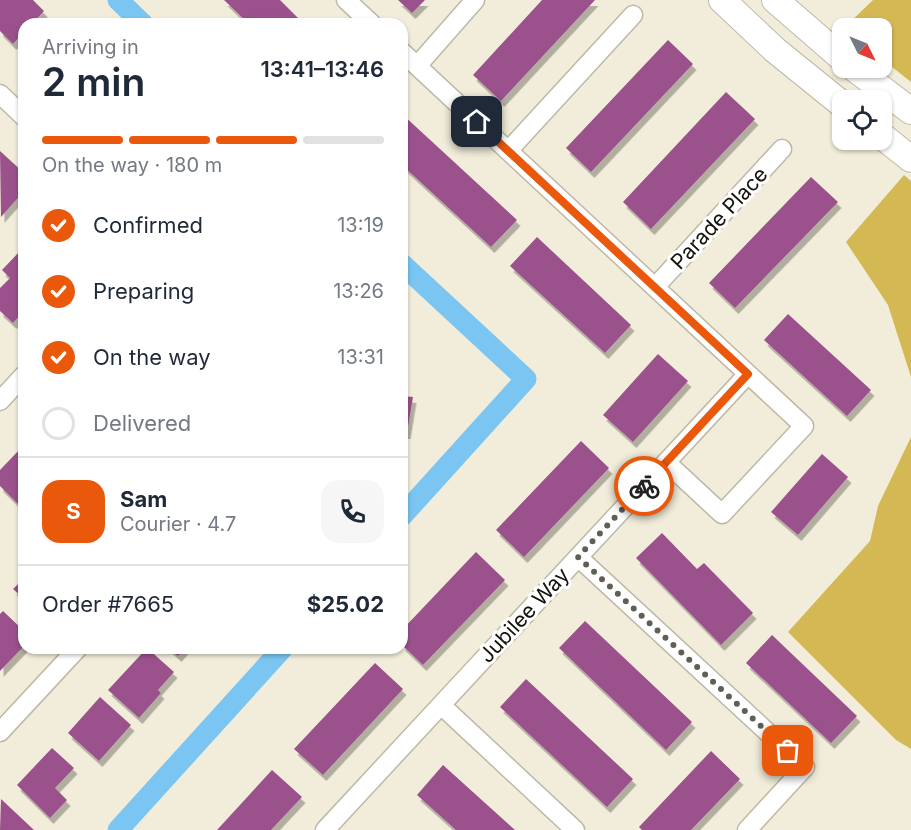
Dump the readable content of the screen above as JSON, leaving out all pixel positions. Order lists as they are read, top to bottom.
{
  "streets": {
    "street": ["Parade Place", "Jubilee Way"]
  },
  "north": "bottom right",
  "page": {
    "heading": ["2 min", "Arriving in", "13:41–13:46"],
    "panel": [
      "Sam",
      "Courier · 4.7",
      "Order #7665",
      "$25.02"
    ],
    "bar": "On the way · 180 m",
    "list": [
      ["Confirmed", "13:19"],
      ["Preparing", "13:26"],
      ["On the way", "13:31"],
      "Delivered"
    ],
    "round": "S"
  }
}
